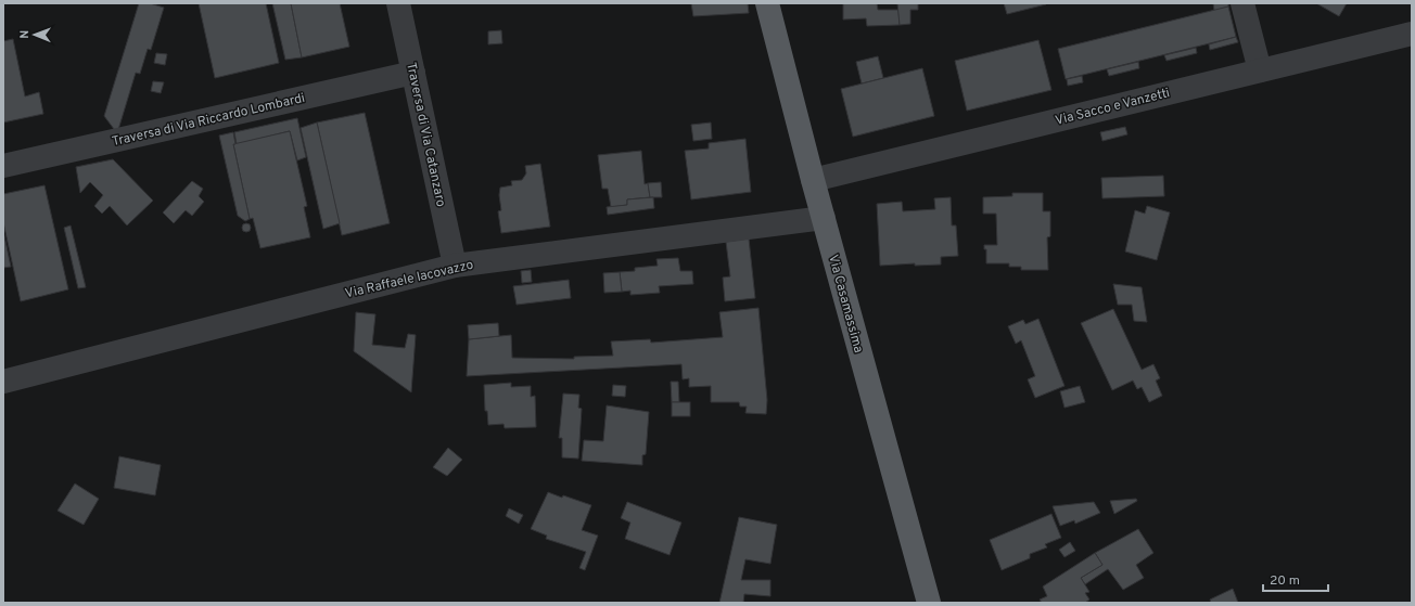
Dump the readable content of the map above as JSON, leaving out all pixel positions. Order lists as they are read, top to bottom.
{
  "streets": {
    "main road": ["Via Casamassima"],
    "street": [
      "Via Sacco e Vanzetti",
      "Traversa di Via Riccardo Lombardi",
      "Traversa di Via Catanzaro",
      "Via Raffaele Iacovazzo"
    ]
  },
  "crossings": [
    ["Via Sacco e Vanzetti", "Via Casamassima"],
    ["Traversa di Via Riccardo Lombardi", "Traversa di Via Catanzaro"],
    ["Traversa di Via Catanzaro", "Via Raffaele Iacovazzo"],
    ["Via Raffaele Iacovazzo", "Via Casamassima"]
  ],
  "scale_bar": "20 m",
  "north": "left"
}
